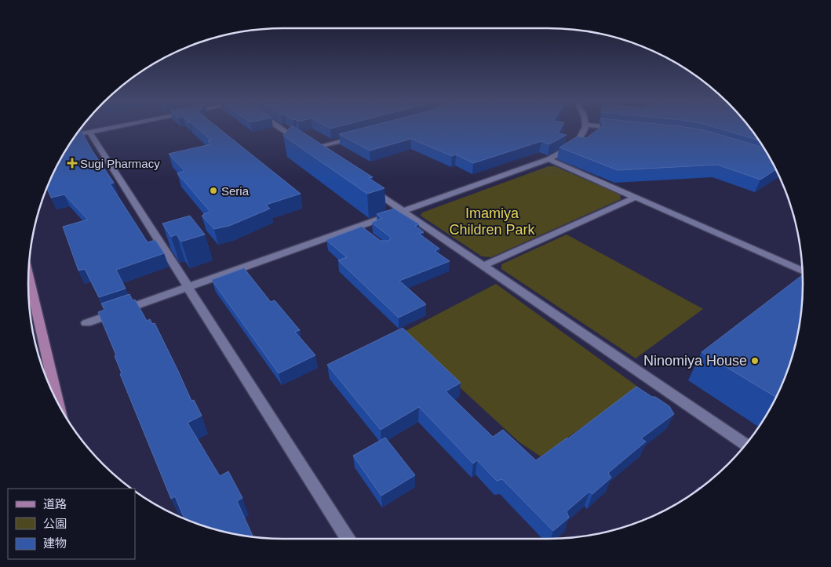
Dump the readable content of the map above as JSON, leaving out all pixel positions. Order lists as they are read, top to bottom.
{
  "parks": ["Imamiya Children Park"],
  "places": {
    "health": ["Sugi Pharmacy"],
    "other": ["Seria", "Ninomiya House"]
  },
  "legend": ["道路", "公園", "建物"]
}
